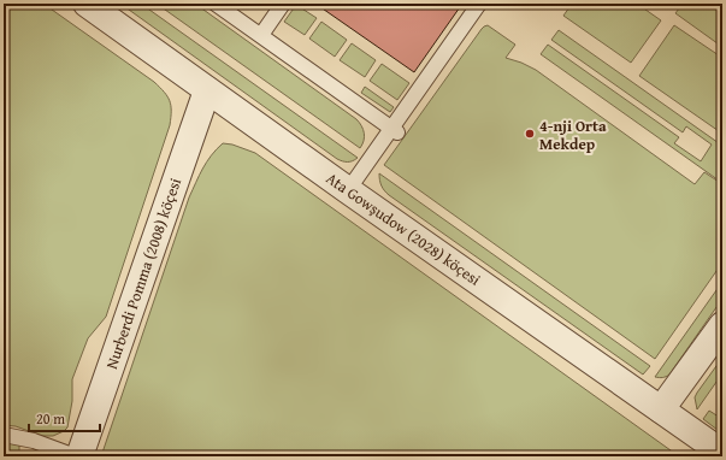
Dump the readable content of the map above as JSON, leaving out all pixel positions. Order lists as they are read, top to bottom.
{
  "streets": {
    "street": ["Ata Gowşudow (2028) köçesi", "Nurberdi Pomma (2008) köçesi"]
  },
  "crossings": [
    ["Ata Gowşudow (2028) köçesi", "Nurberdi Pomma (2008) köçesi"]
  ],
  "places": ["4-nji Orta Mekdep"],
  "scale_bar": "20 m"
}
